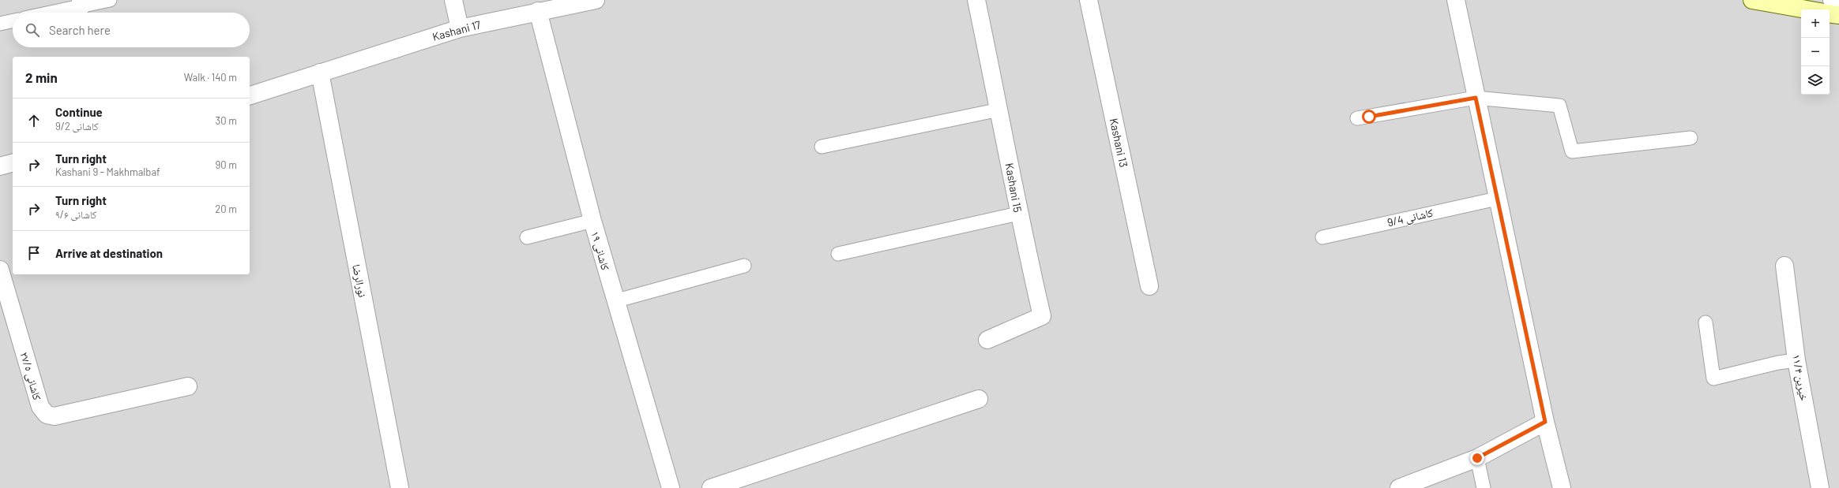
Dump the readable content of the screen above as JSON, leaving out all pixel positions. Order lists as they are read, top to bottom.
{
  "streets": {
    "street": [
      "Kashani 17",
      "Kashani 13",
      "Kashani 15",
      "کاشانی ۱۹",
      "نورالرضا",
      "کاشانی ٢٧/٥",
      "خیرین ۱۱/۴"
    ],
    "lane": ["کاشانی 9/4"]
  },
  "crossings": [
    ["Kashani 17", "کاشانی ۱۹"],
    ["Kashani 17", "نورالرضا"]
  ],
  "page": {
    "map_buttons": ["+", "−"],
    "search": "Search here",
    "heading": ["2 min", "Walk · 140 m"],
    "list": [
      ["Continue", "کاشانی 9/2", "30 m"],
      ["Turn right", "Kashani 9 - Makhmalbaf", "90 m"],
      ["Turn right", "کاشانی ۹/۶", "20 m"],
      "Arrive at destination"
    ]
  }
}
